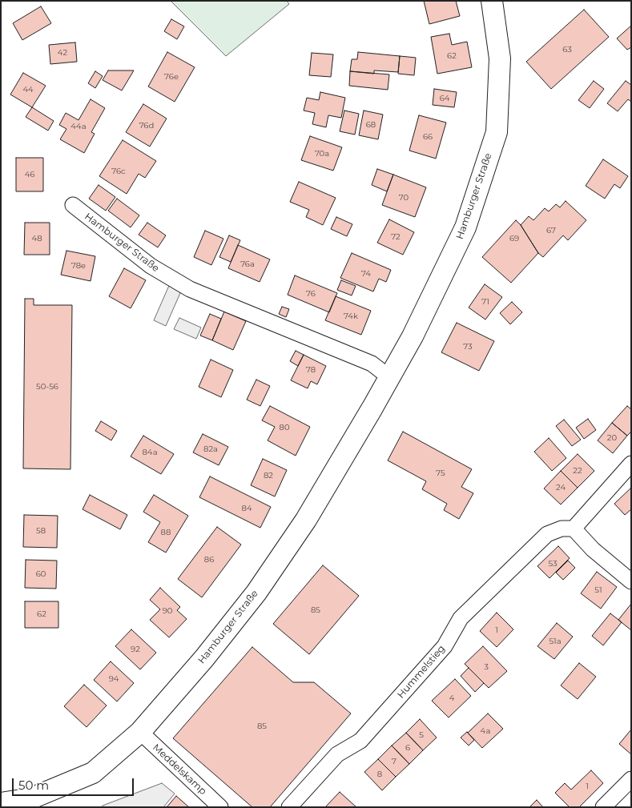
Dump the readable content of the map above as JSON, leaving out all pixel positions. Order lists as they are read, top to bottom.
{
  "streets": {
    "street": ["Hamburger Straße", "Hummelstieg", "Meddelskamp"]
  },
  "crossings": [
    ["Hamburger Straße", "Meddelskamp"]
  ],
  "house_numbers": [
    "63",
    "42",
    "62",
    "76e",
    "44",
    "64",
    "68",
    "76d",
    "44a",
    "66",
    "70a",
    "76c",
    "46",
    "70",
    "67",
    "72",
    "48",
    "69",
    "76a",
    "78e",
    "74",
    "76",
    "71",
    "74k",
    "73",
    "78",
    "50-56",
    "80",
    "20",
    "82a",
    "84a",
    "22",
    "75",
    "82",
    "24",
    "84",
    "58",
    "88",
    "86",
    "53",
    "60",
    "51",
    "85",
    "90",
    "62",
    "1",
    "51a",
    "92",
    "3",
    "94",
    "4",
    "85",
    "4a",
    "5",
    "6",
    "7",
    "8",
    "1"
  ],
  "scale_bar": "50 m"
}
